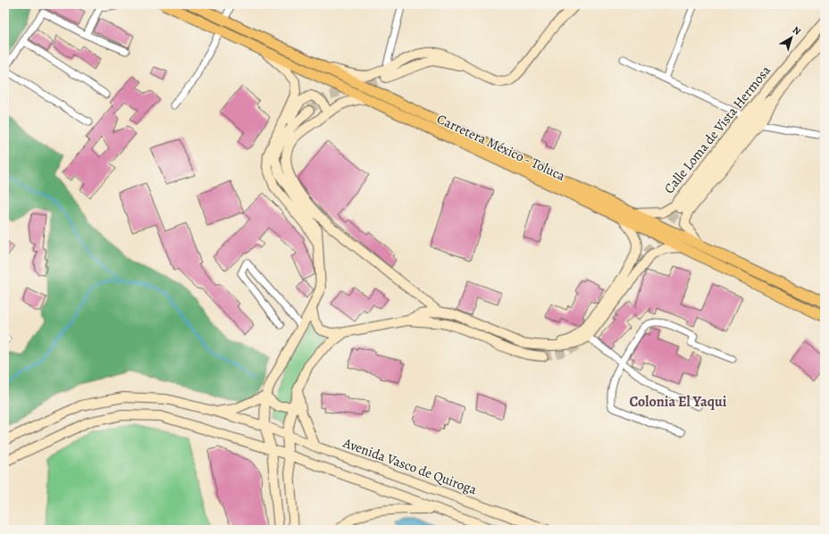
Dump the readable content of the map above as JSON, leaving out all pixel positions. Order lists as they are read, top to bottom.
{
  "streets": {
    "main road": ["Carretera México - Toluca"],
    "street": ["Calle Loma de Vista Hermosa", "Avenida Vasco de Quiroga"]
  },
  "crossings": [
    ["Calle Loma de Vista Hermosa", "Carretera México - Toluca"]
  ],
  "districts": ["Colonia El Yaqui"],
  "north": "top right"
}
